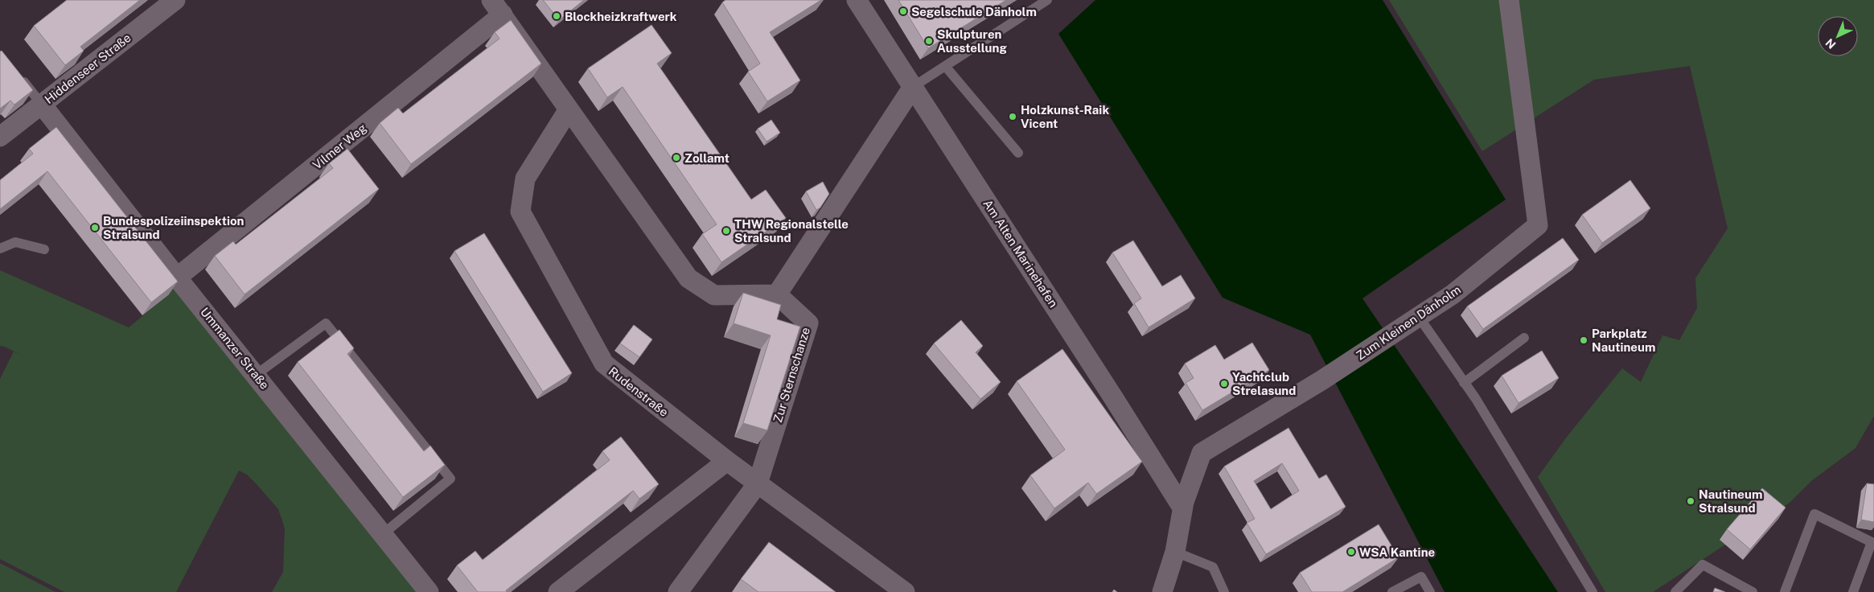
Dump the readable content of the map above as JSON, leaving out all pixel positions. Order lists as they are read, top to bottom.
{
  "streets": {
    "street": [
      "Hiddenseer Straße",
      "Vilmer Weg",
      "Am Alten Marinehafen",
      "Zum Kleinen Dänholm",
      "Ummanzer Straße",
      "Zur Sternschanze",
      "Rudenstraße"
    ]
  },
  "crossings": [
    ["Hiddenseer Straße", "Ummanzer Straße"],
    ["Vilmer Weg", "Ummanzer Straße"],
    ["Am Alten Marinehafen", "Zum Kleinen Dänholm"],
    ["Zur Sternschanze", "Rudenstraße"]
  ],
  "places": [
    "Segelschule Dänholm",
    "Blockheizkraftwerk",
    "Skulpturen Ausstellung",
    "Holzkunst-Raik Vicent",
    "Zollamt",
    "Bundespolizeiinspektion Stralsund",
    "THW Regionalstelle Stralsund",
    "Parkplatz Nautineum",
    "Yachtclub Strelasund",
    "Nautineum Stralsund",
    "WSA Kantine"
  ],
  "north": "bottom left"
}
